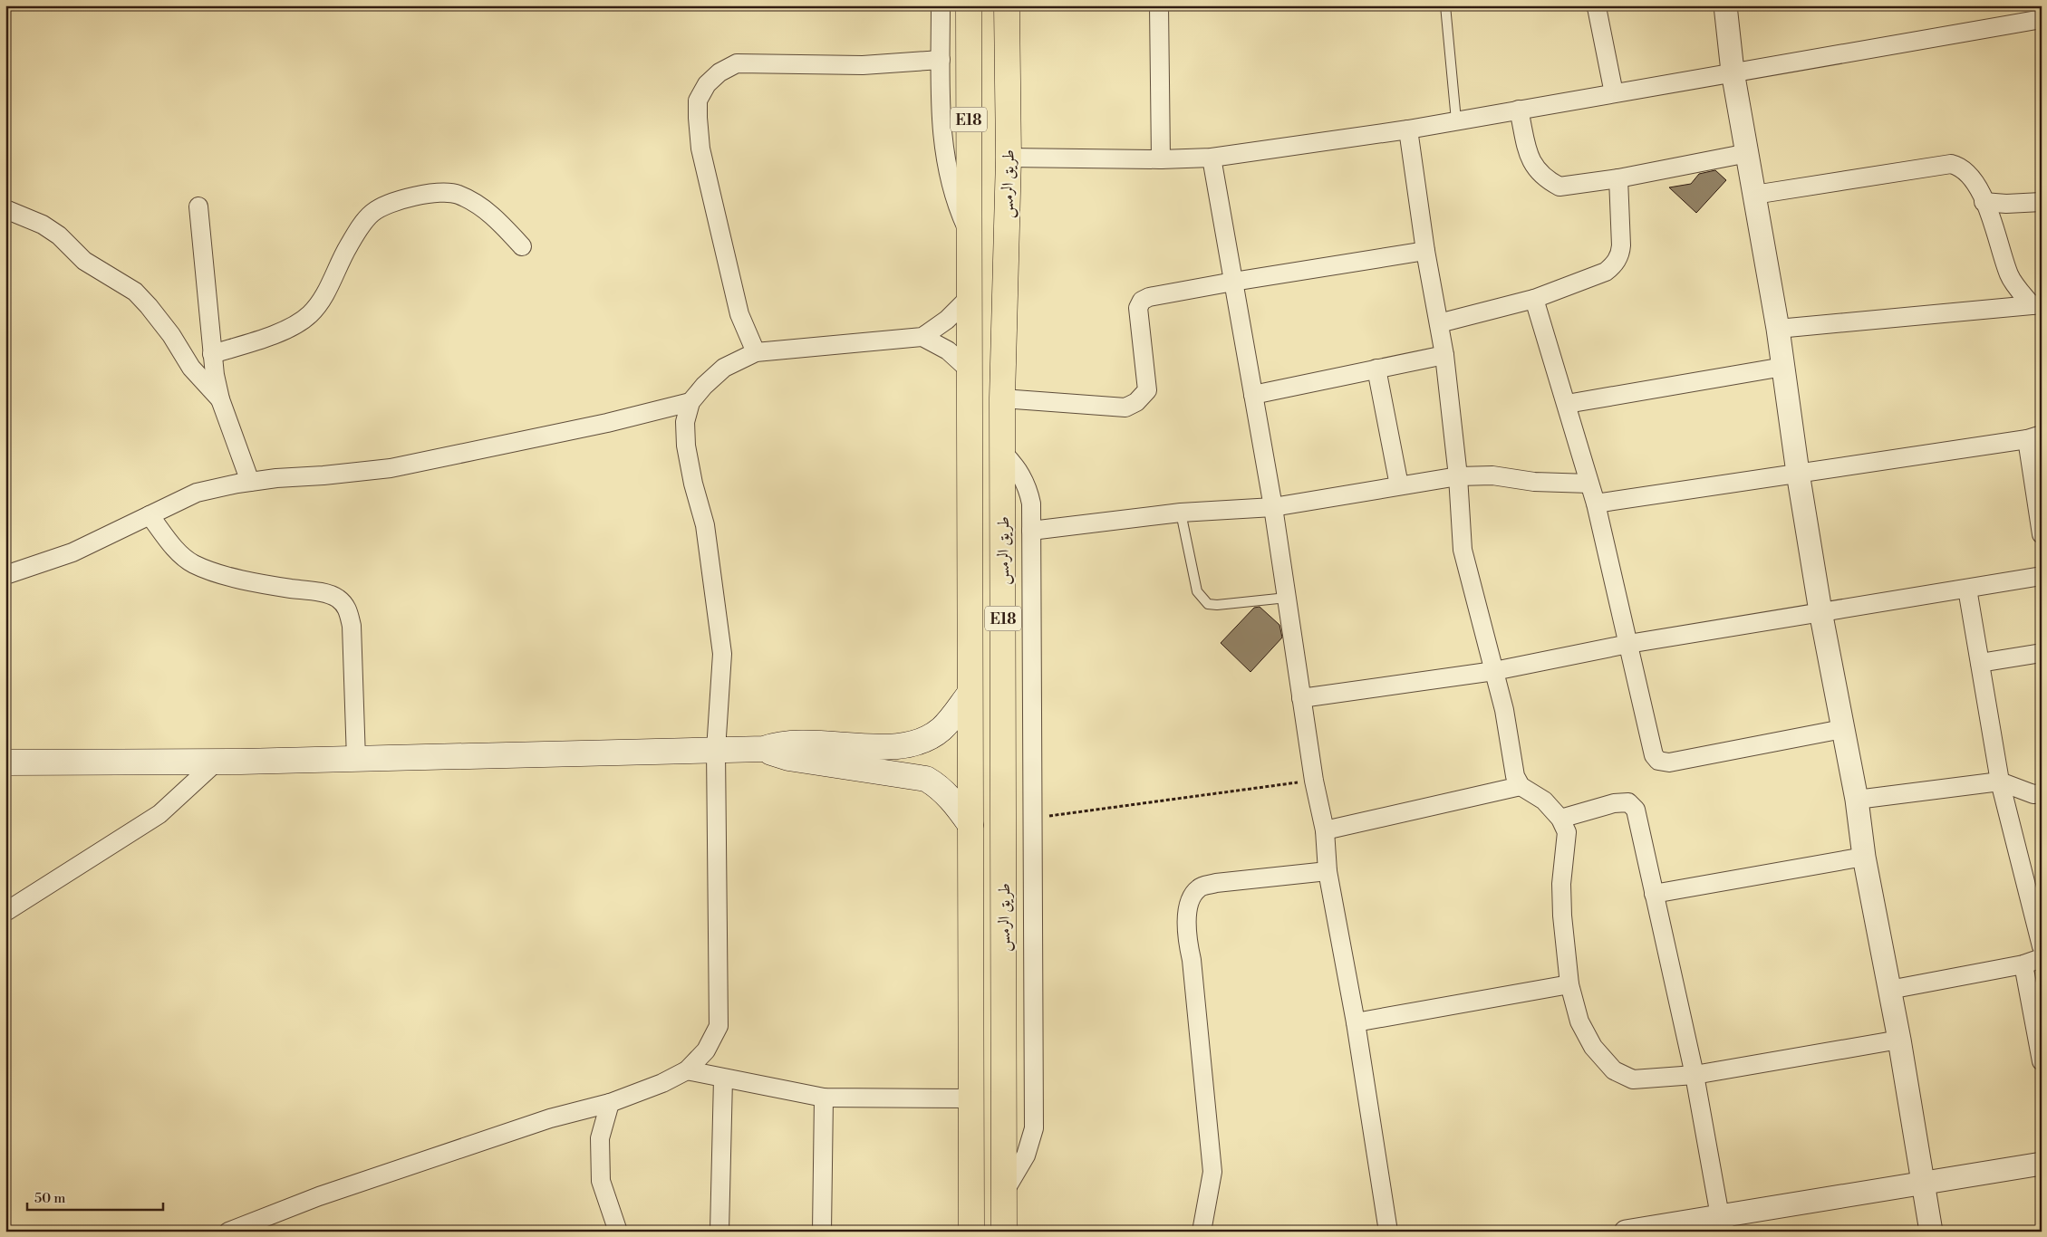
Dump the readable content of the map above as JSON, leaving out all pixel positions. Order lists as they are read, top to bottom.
{
  "streets": {
    "highway": ["E18", "طريق الرمس"]
  },
  "scale_bar": "50 m"
}
